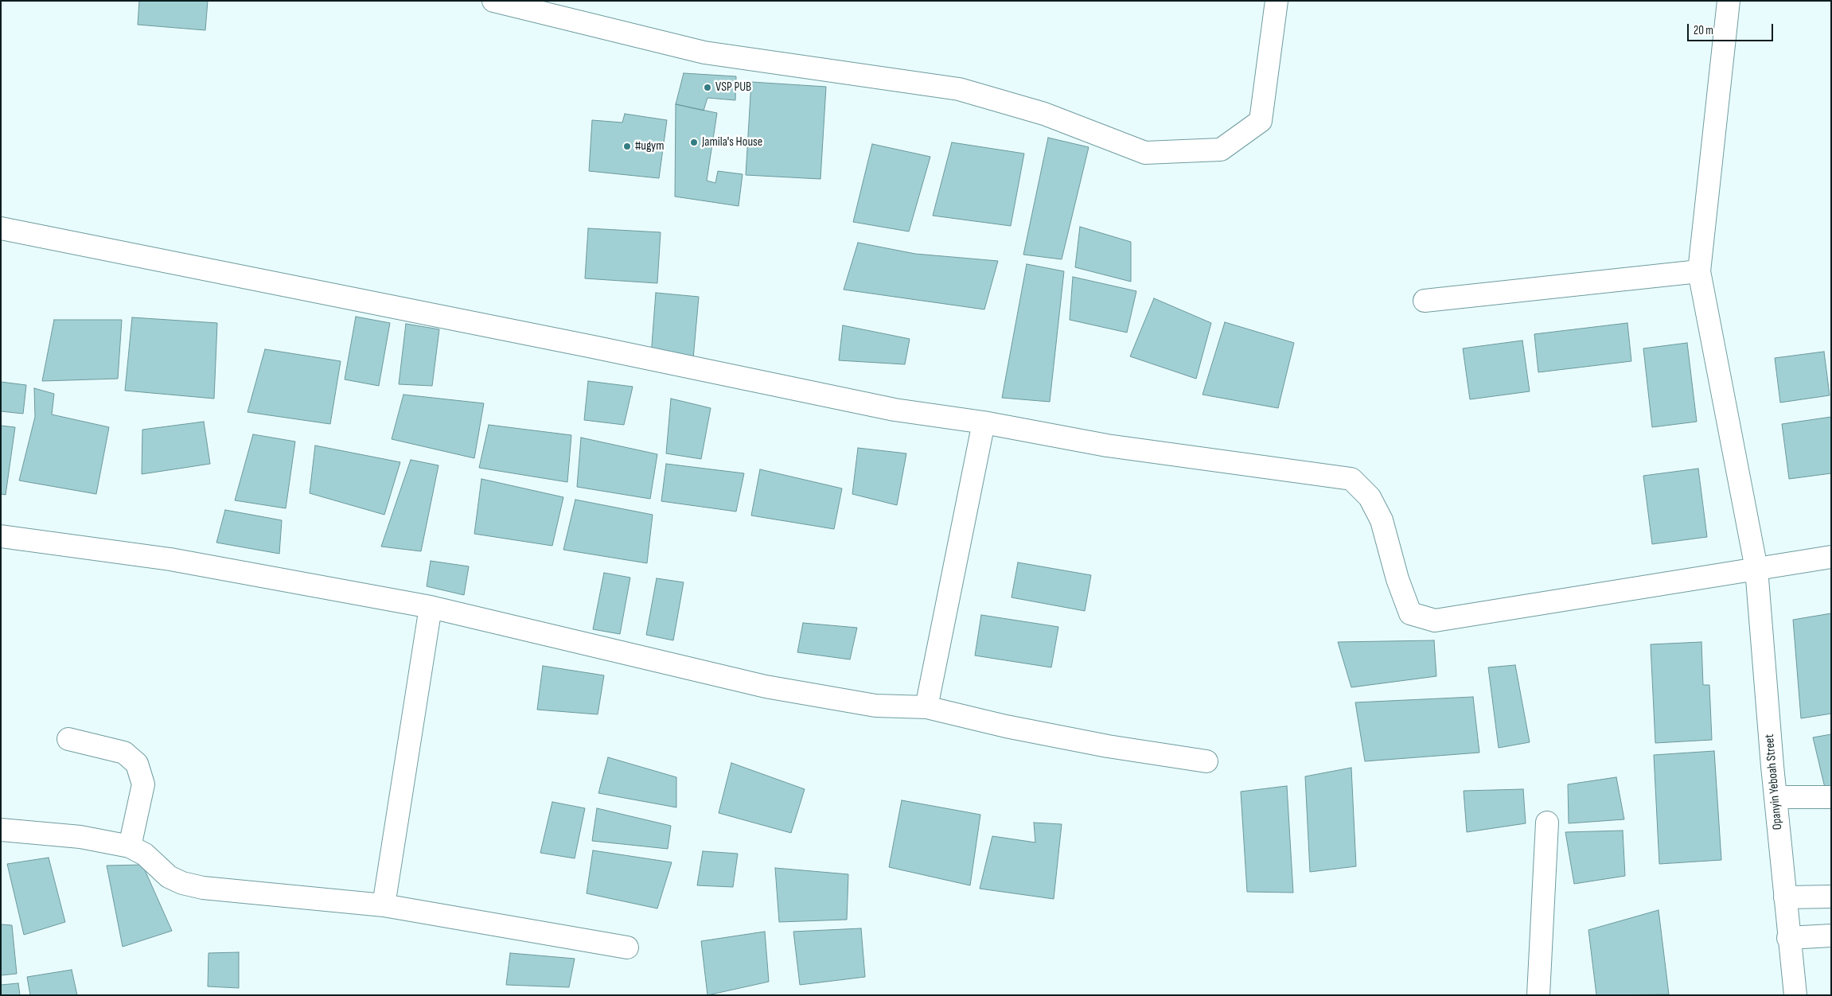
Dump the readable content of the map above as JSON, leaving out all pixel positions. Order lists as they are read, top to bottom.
{
  "streets": {
    "street": ["Opanyin Yeboah Street"]
  },
  "places": ["VSP PUB", "Jamila's House", "#ugym"],
  "scale_bar": "20 m"
}
